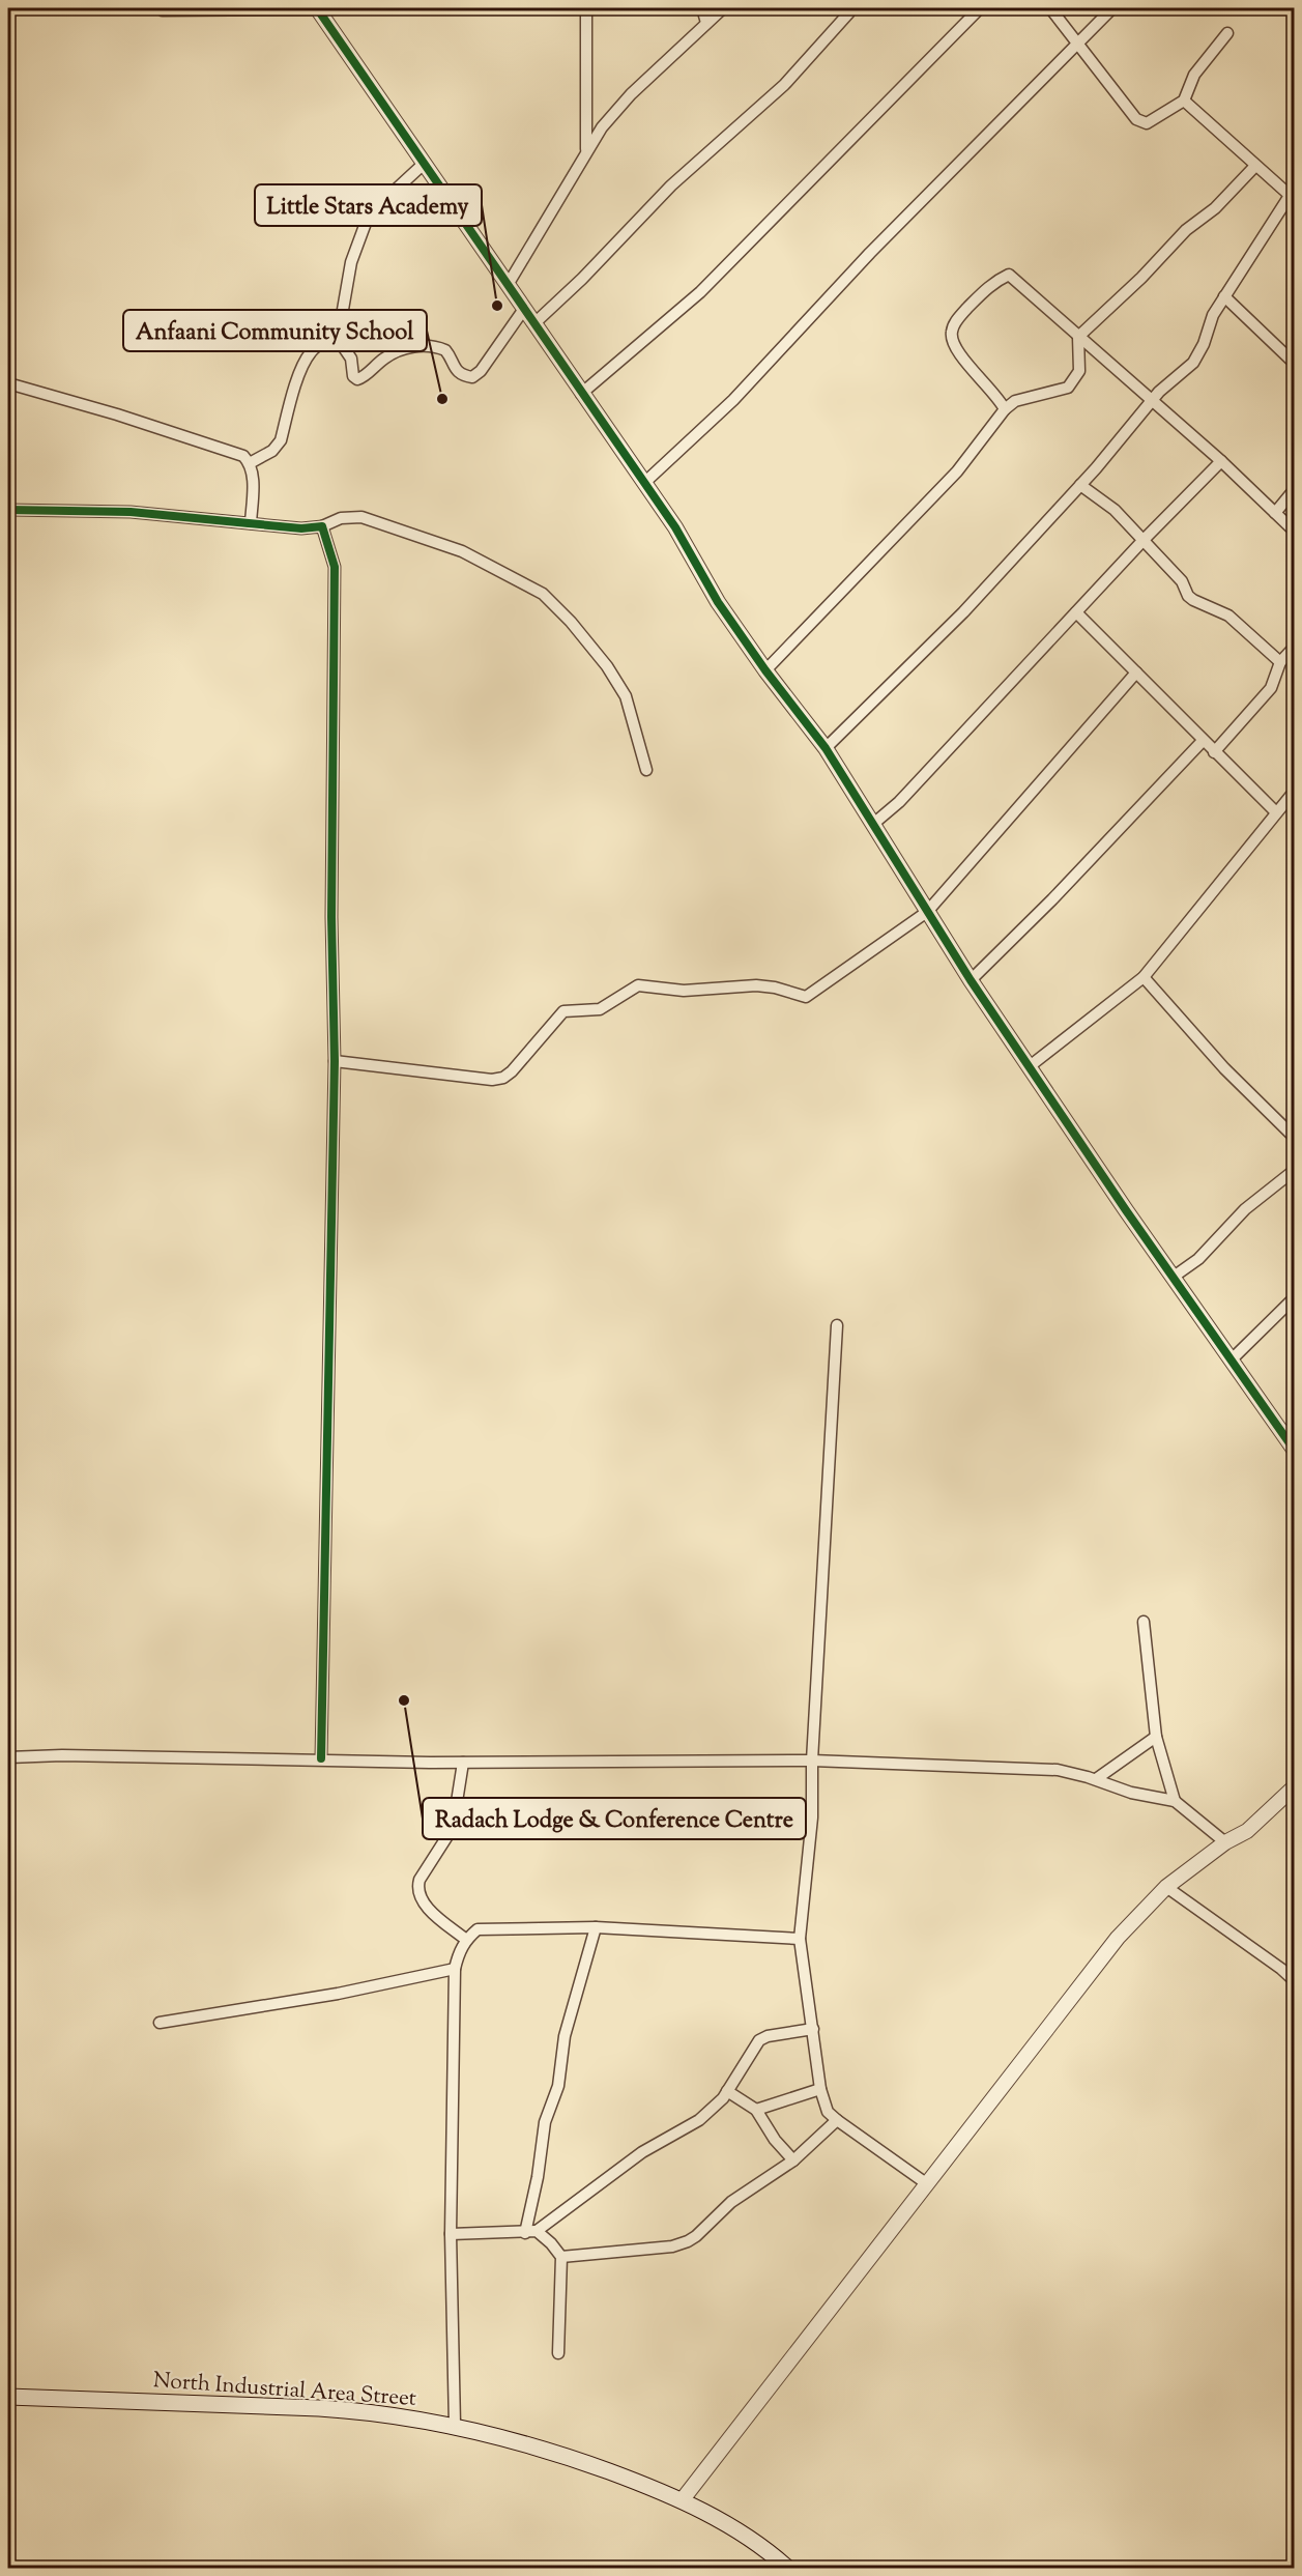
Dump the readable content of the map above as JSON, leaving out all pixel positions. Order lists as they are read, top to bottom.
{
  "streets": {
    "main road": ["North Industrial Area Street"]
  },
  "places": ["Little Stars Academy", "Anfaani Community School", "Radach Lodge & Conference Centre"]
}
